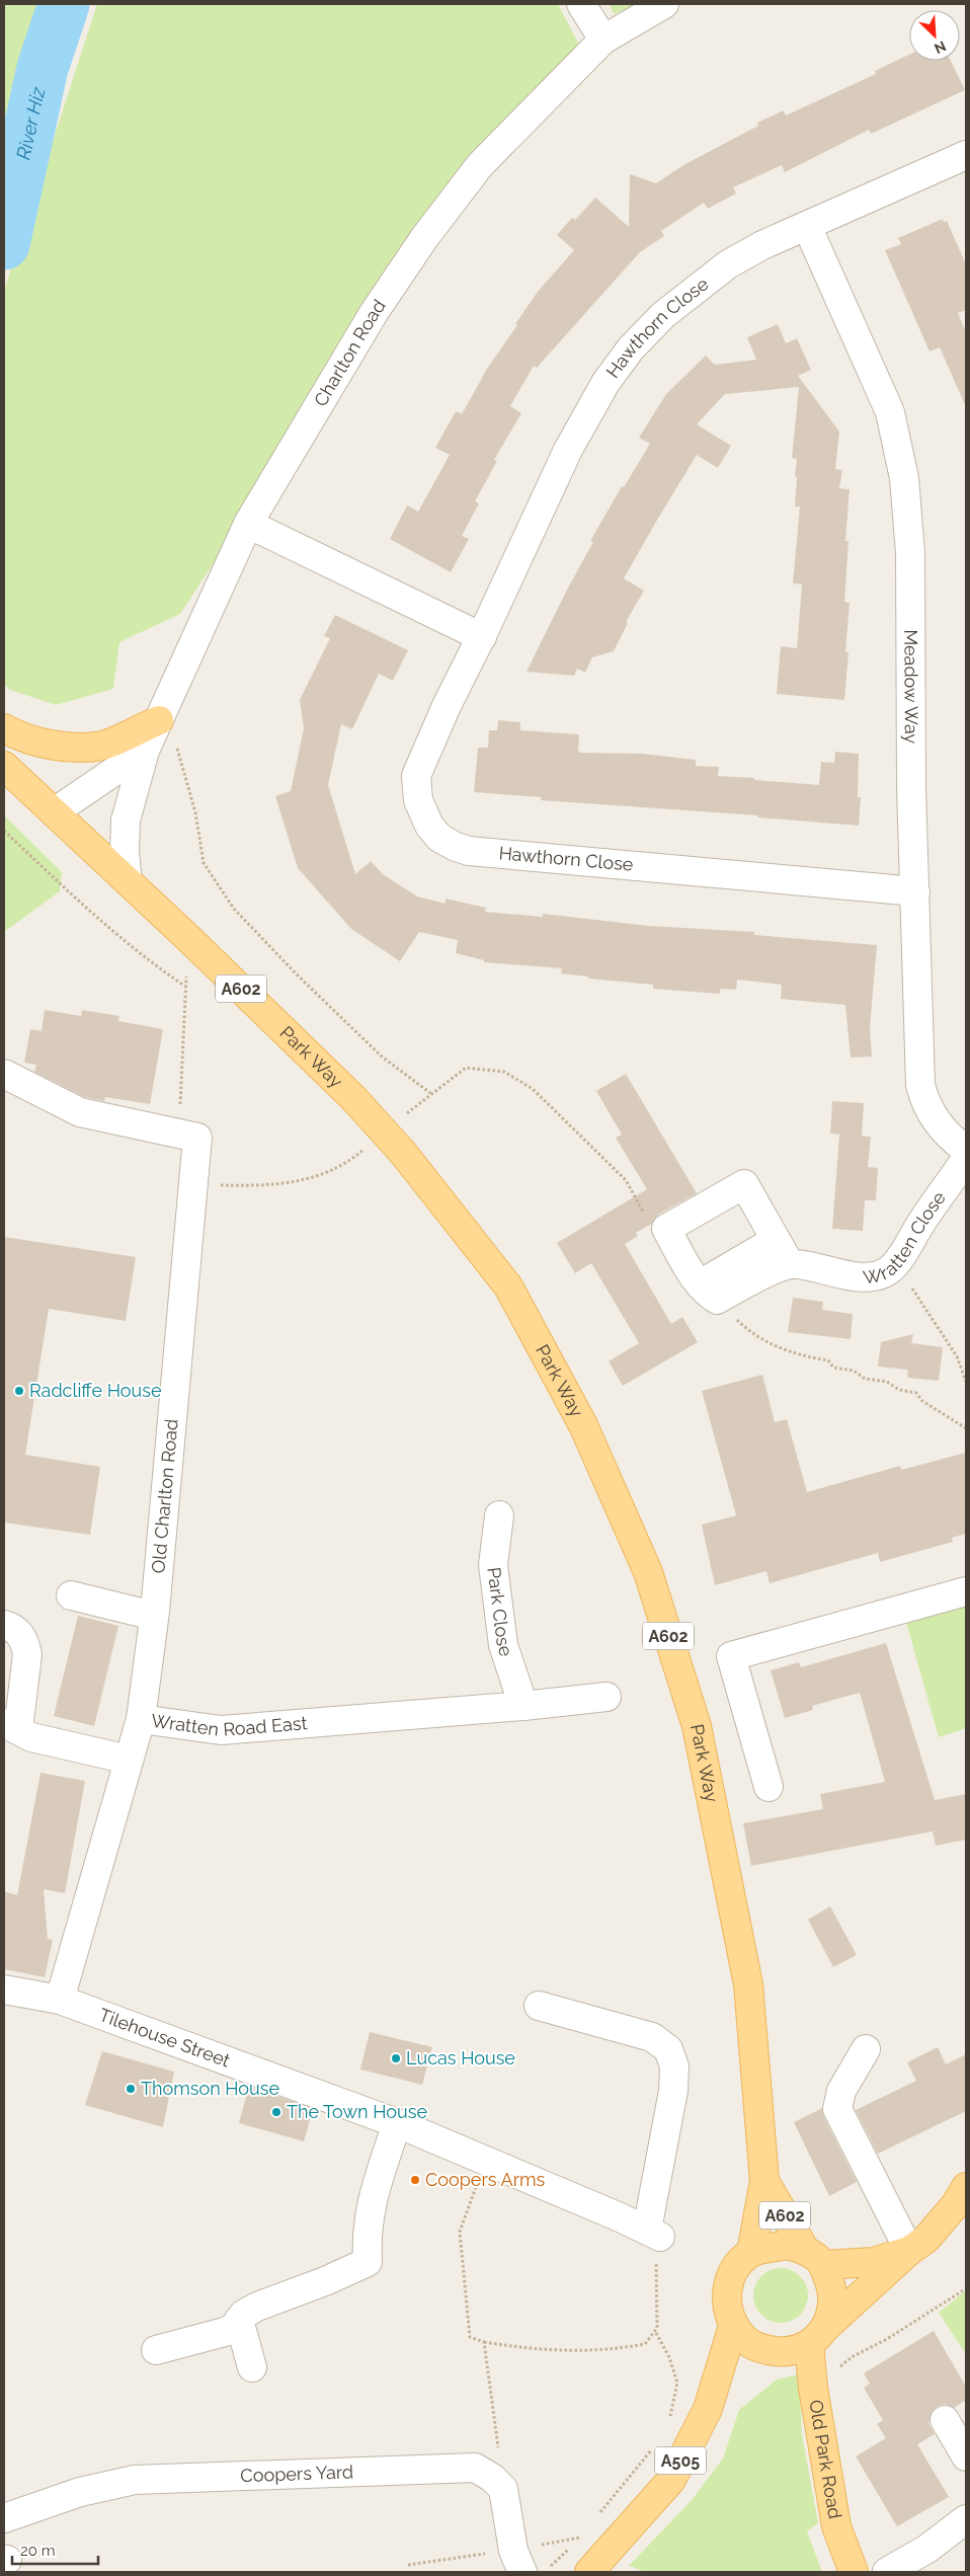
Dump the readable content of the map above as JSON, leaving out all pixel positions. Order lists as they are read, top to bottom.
{
  "streets": {
    "main road": [
      "A602",
      "Park Way",
      "Old Park Road",
      "A505"
    ],
    "street": [
      "Hawthorn Close",
      "Charlton Road",
      "Meadow Way",
      "Wratten Close",
      "Old Charlton Road",
      "Park Close",
      "Wratten Road East",
      "Tilehouse Street",
      "Coopers Yard"
    ]
  },
  "crossings": [
    ["Hawthorn Close", "Meadow Way"],
    ["Charlton Road", "Park Way"],
    ["Park Way", "Old Park Road"],
    ["Park Way", "A505"],
    ["Old Charlton Road", "Wratten Road East"],
    ["Park Close", "Wratten Road East"],
    ["Wratten Road East", "Tilehouse Street"],
    ["Old Park Road", "A505"]
  ],
  "water": ["River Hiz"],
  "places": [
    "Radcliffe House",
    "Lucas House",
    "Thomson House",
    "The Town House",
    "Coopers Arms"
  ],
  "scale_bar": "20 m",
  "north": "bottom right"
}
